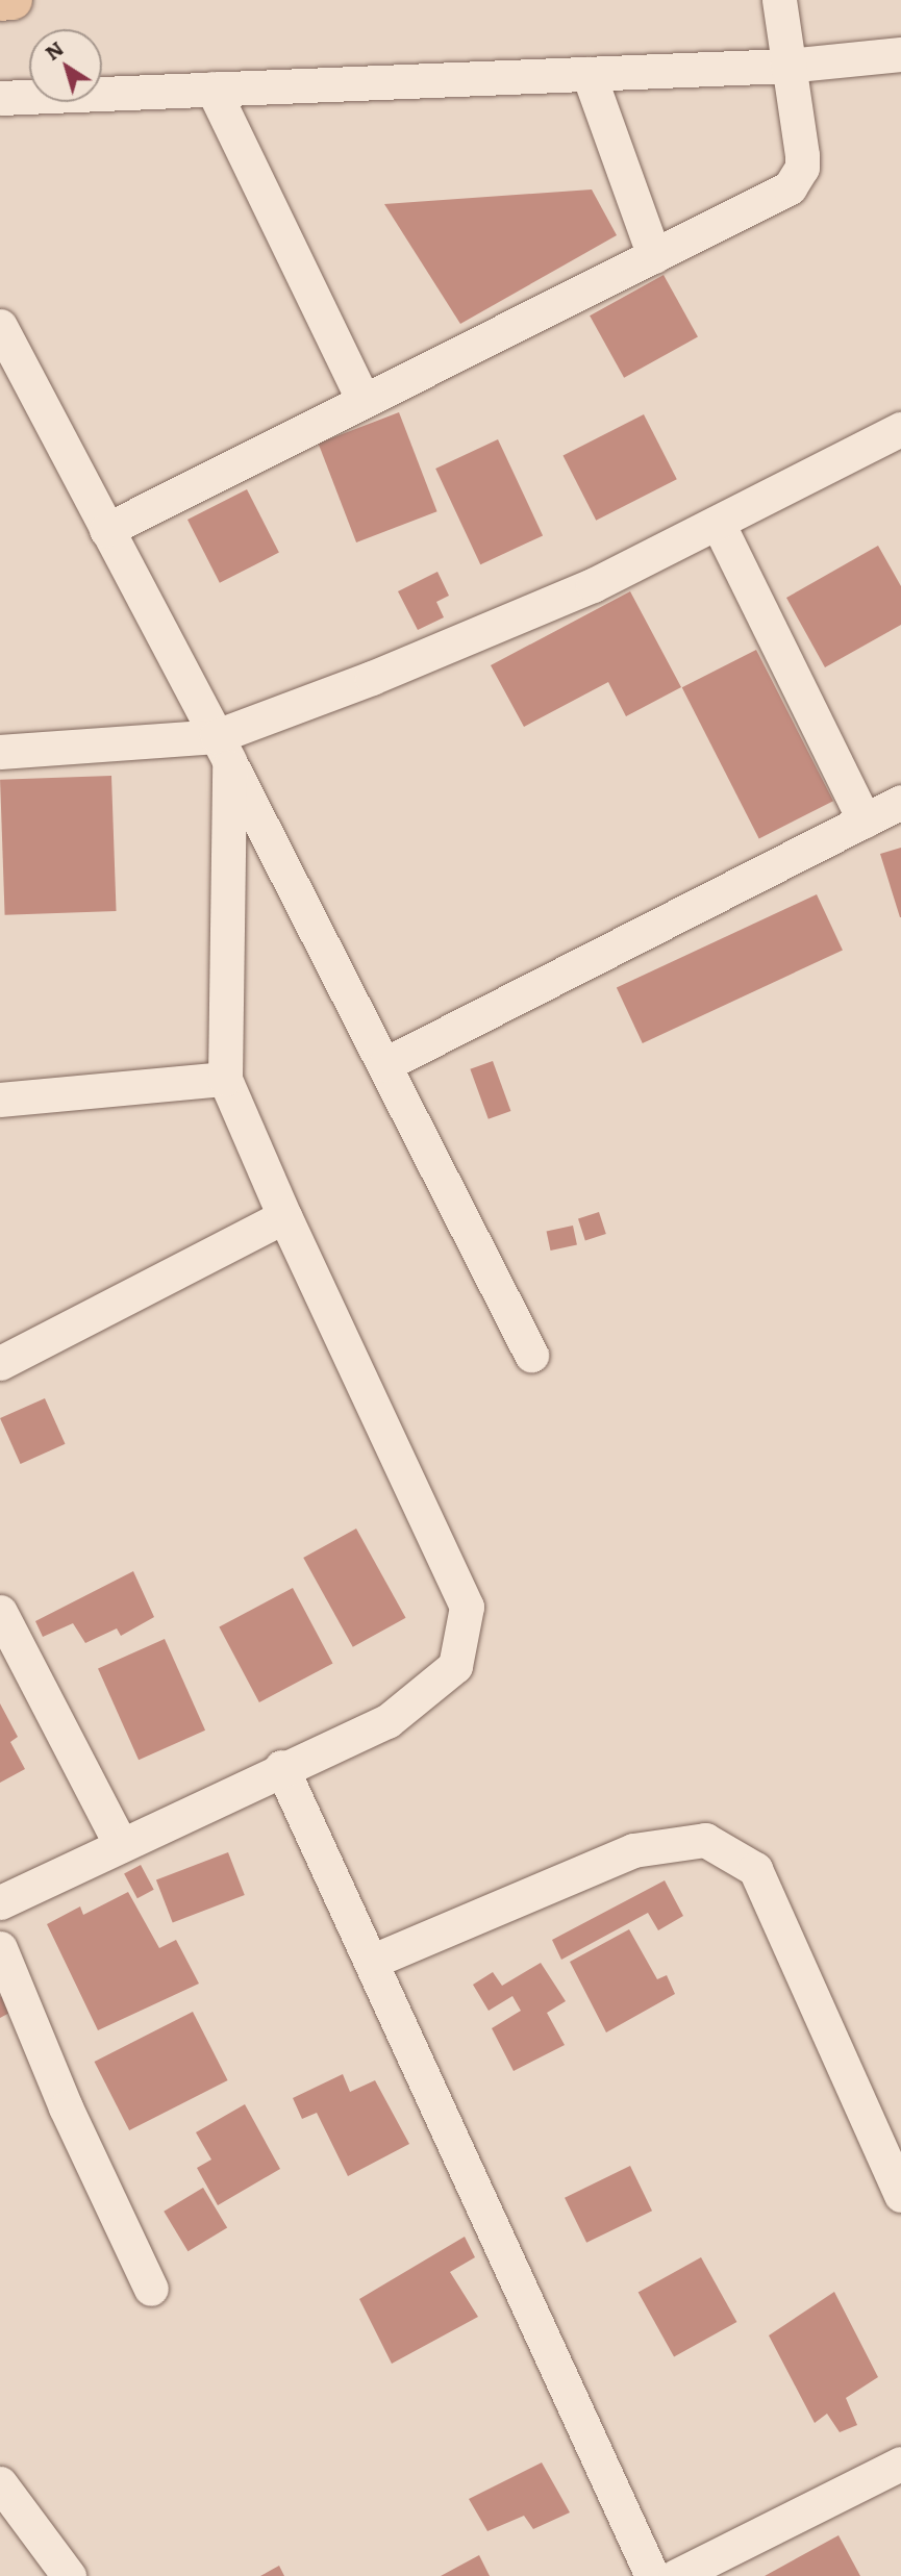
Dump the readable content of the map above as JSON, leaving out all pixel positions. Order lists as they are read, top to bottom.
{
  "north": "top left"
}
